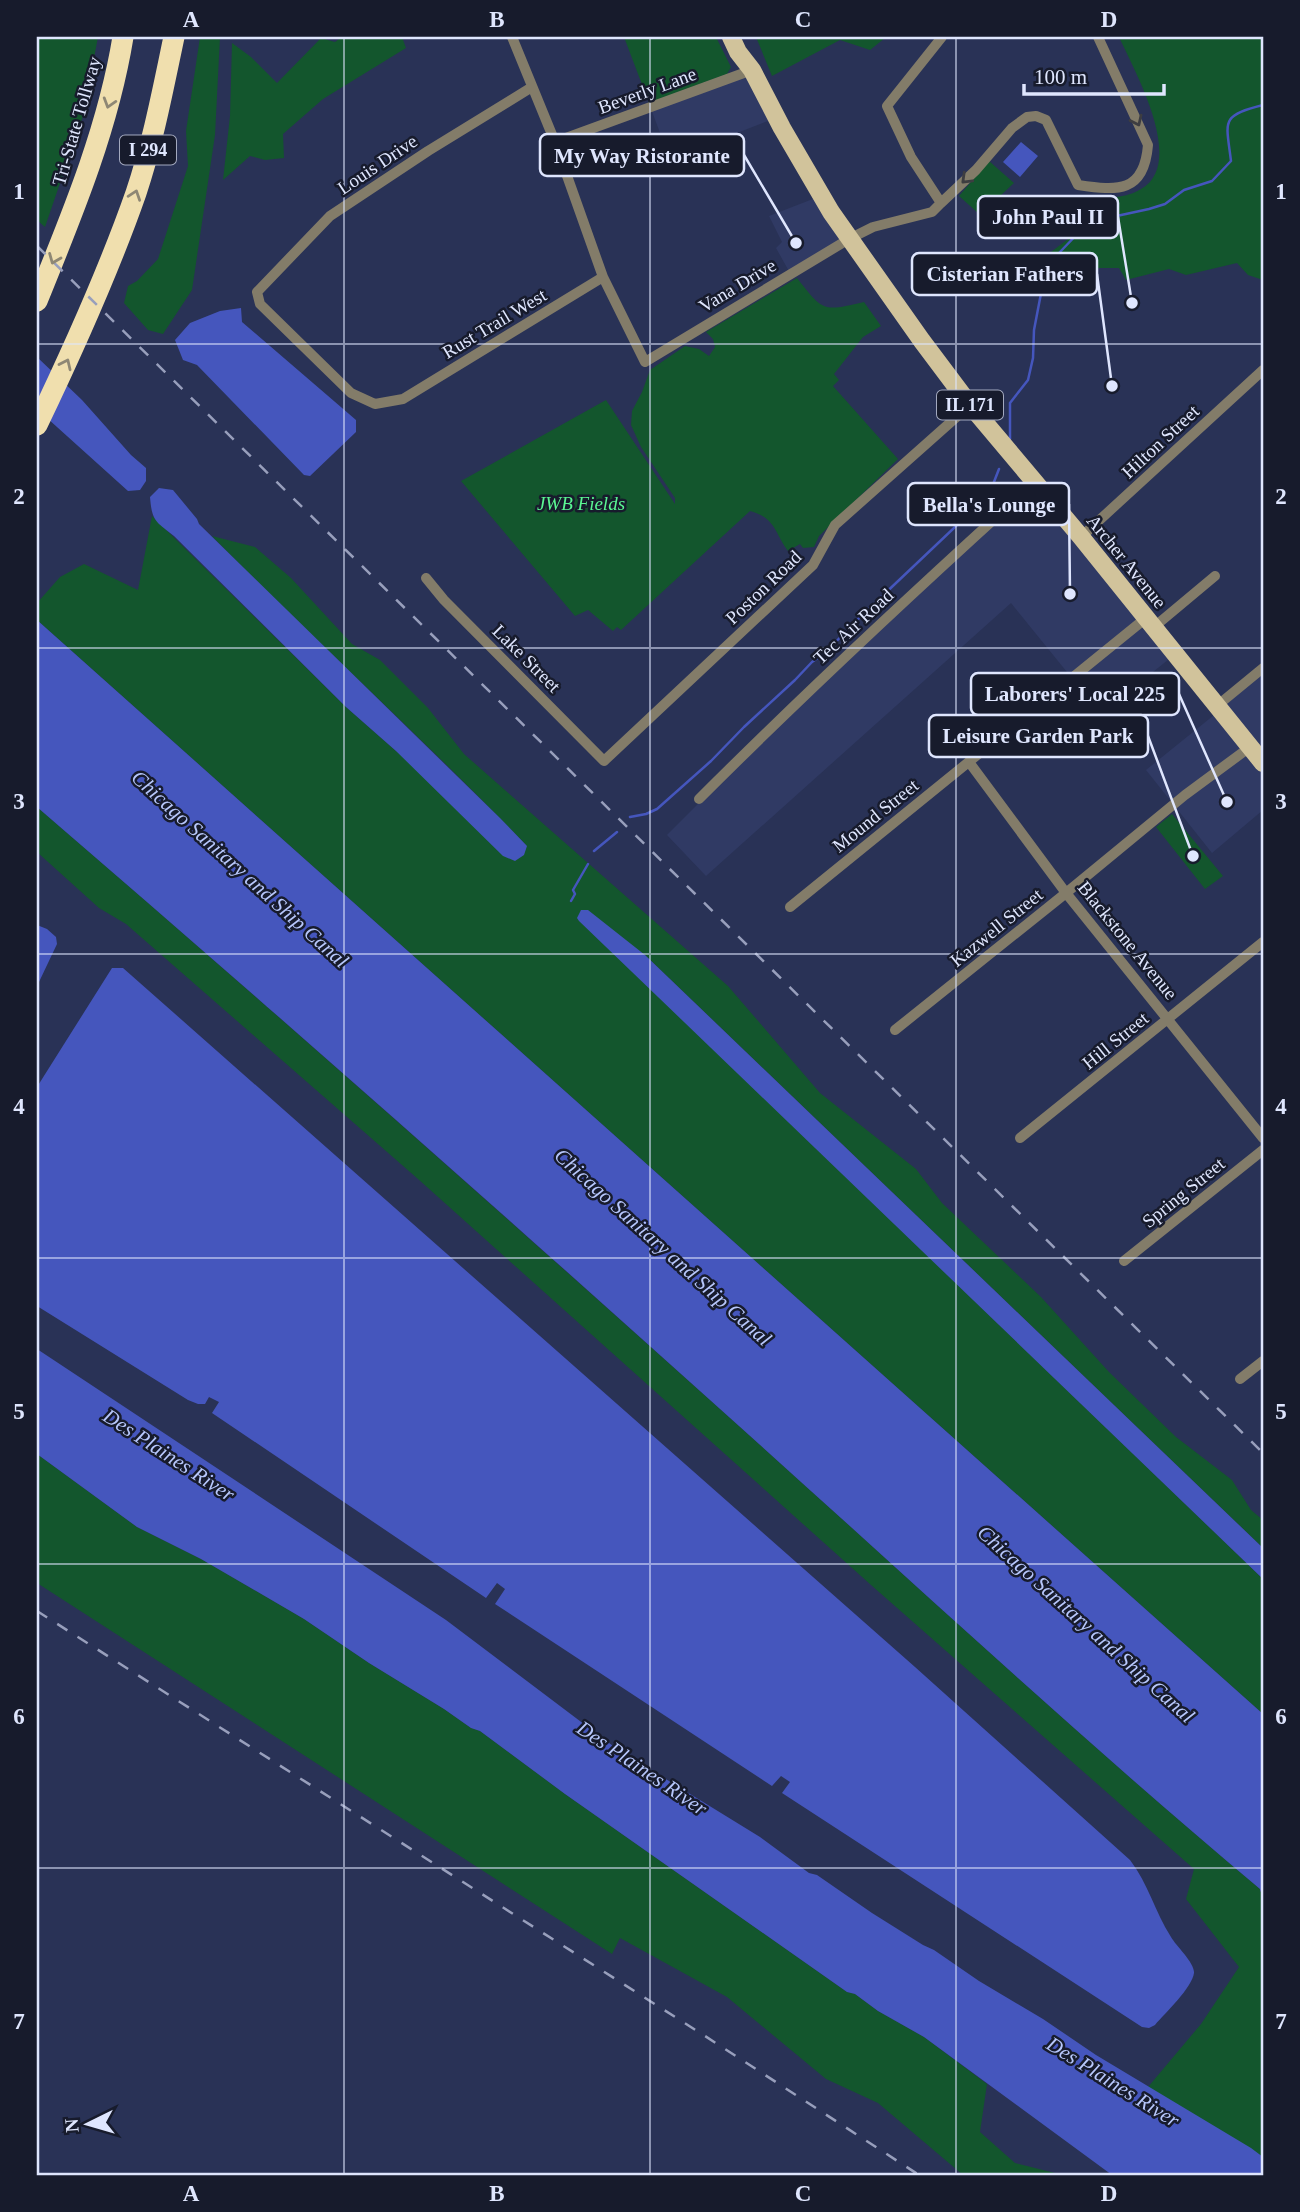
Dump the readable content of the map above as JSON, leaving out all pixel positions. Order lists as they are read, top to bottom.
{
  "streets": {
    "highway": ["Tri-State Tollway", "I 294"],
    "main road": ["IL 171", "Archer Avenue"],
    "street": [
      "Beverly Lane",
      "Louis Drive",
      "Vana Drive",
      "Rust Trail West",
      "Hilton Street",
      "Poston Road",
      "Tec Air Road",
      "Lake Street",
      "Mound Street",
      "Kazwell Street",
      "Blackstone Avenue",
      "Hill Street",
      "Spring Street"
    ]
  },
  "crossings": [
    ["Beverly Lane", "Archer Avenue"],
    ["Louis Drive", "Rust Trail West"],
    ["Vana Drive", "Rust Trail West"],
    ["Vana Drive", "Archer Avenue"],
    ["Hilton Street", "Archer Avenue"],
    ["Archer Avenue", "Poston Road"],
    ["Archer Avenue", "Tec Air Road"],
    ["Archer Avenue", "Mound Street"],
    ["Archer Avenue", "Kazwell Street"],
    ["Poston Road", "Lake Street"],
    ["Mound Street", "Blackstone Avenue"],
    ["Kazwell Street", "Blackstone Avenue"],
    ["Blackstone Avenue", "Hill Street"]
  ],
  "water": ["Chicago Sanitary and Ship Canal", "Des Plaines River"],
  "parks": ["JWB Fields"],
  "places": [
    "My Way Ristorante",
    "John Paul II",
    "Cisterian Fathers",
    "Bella's Lounge",
    "Laborers' Local 225",
    "Leisure Garden Park"
  ],
  "scale_bar": "100 m",
  "north": "left",
  "grid": {
    "columns": [
      "A",
      "B",
      "C",
      "D"
    ],
    "rows": [
      "1",
      "2",
      "3",
      "4",
      "5",
      "6",
      "7"
    ]
  }
}
